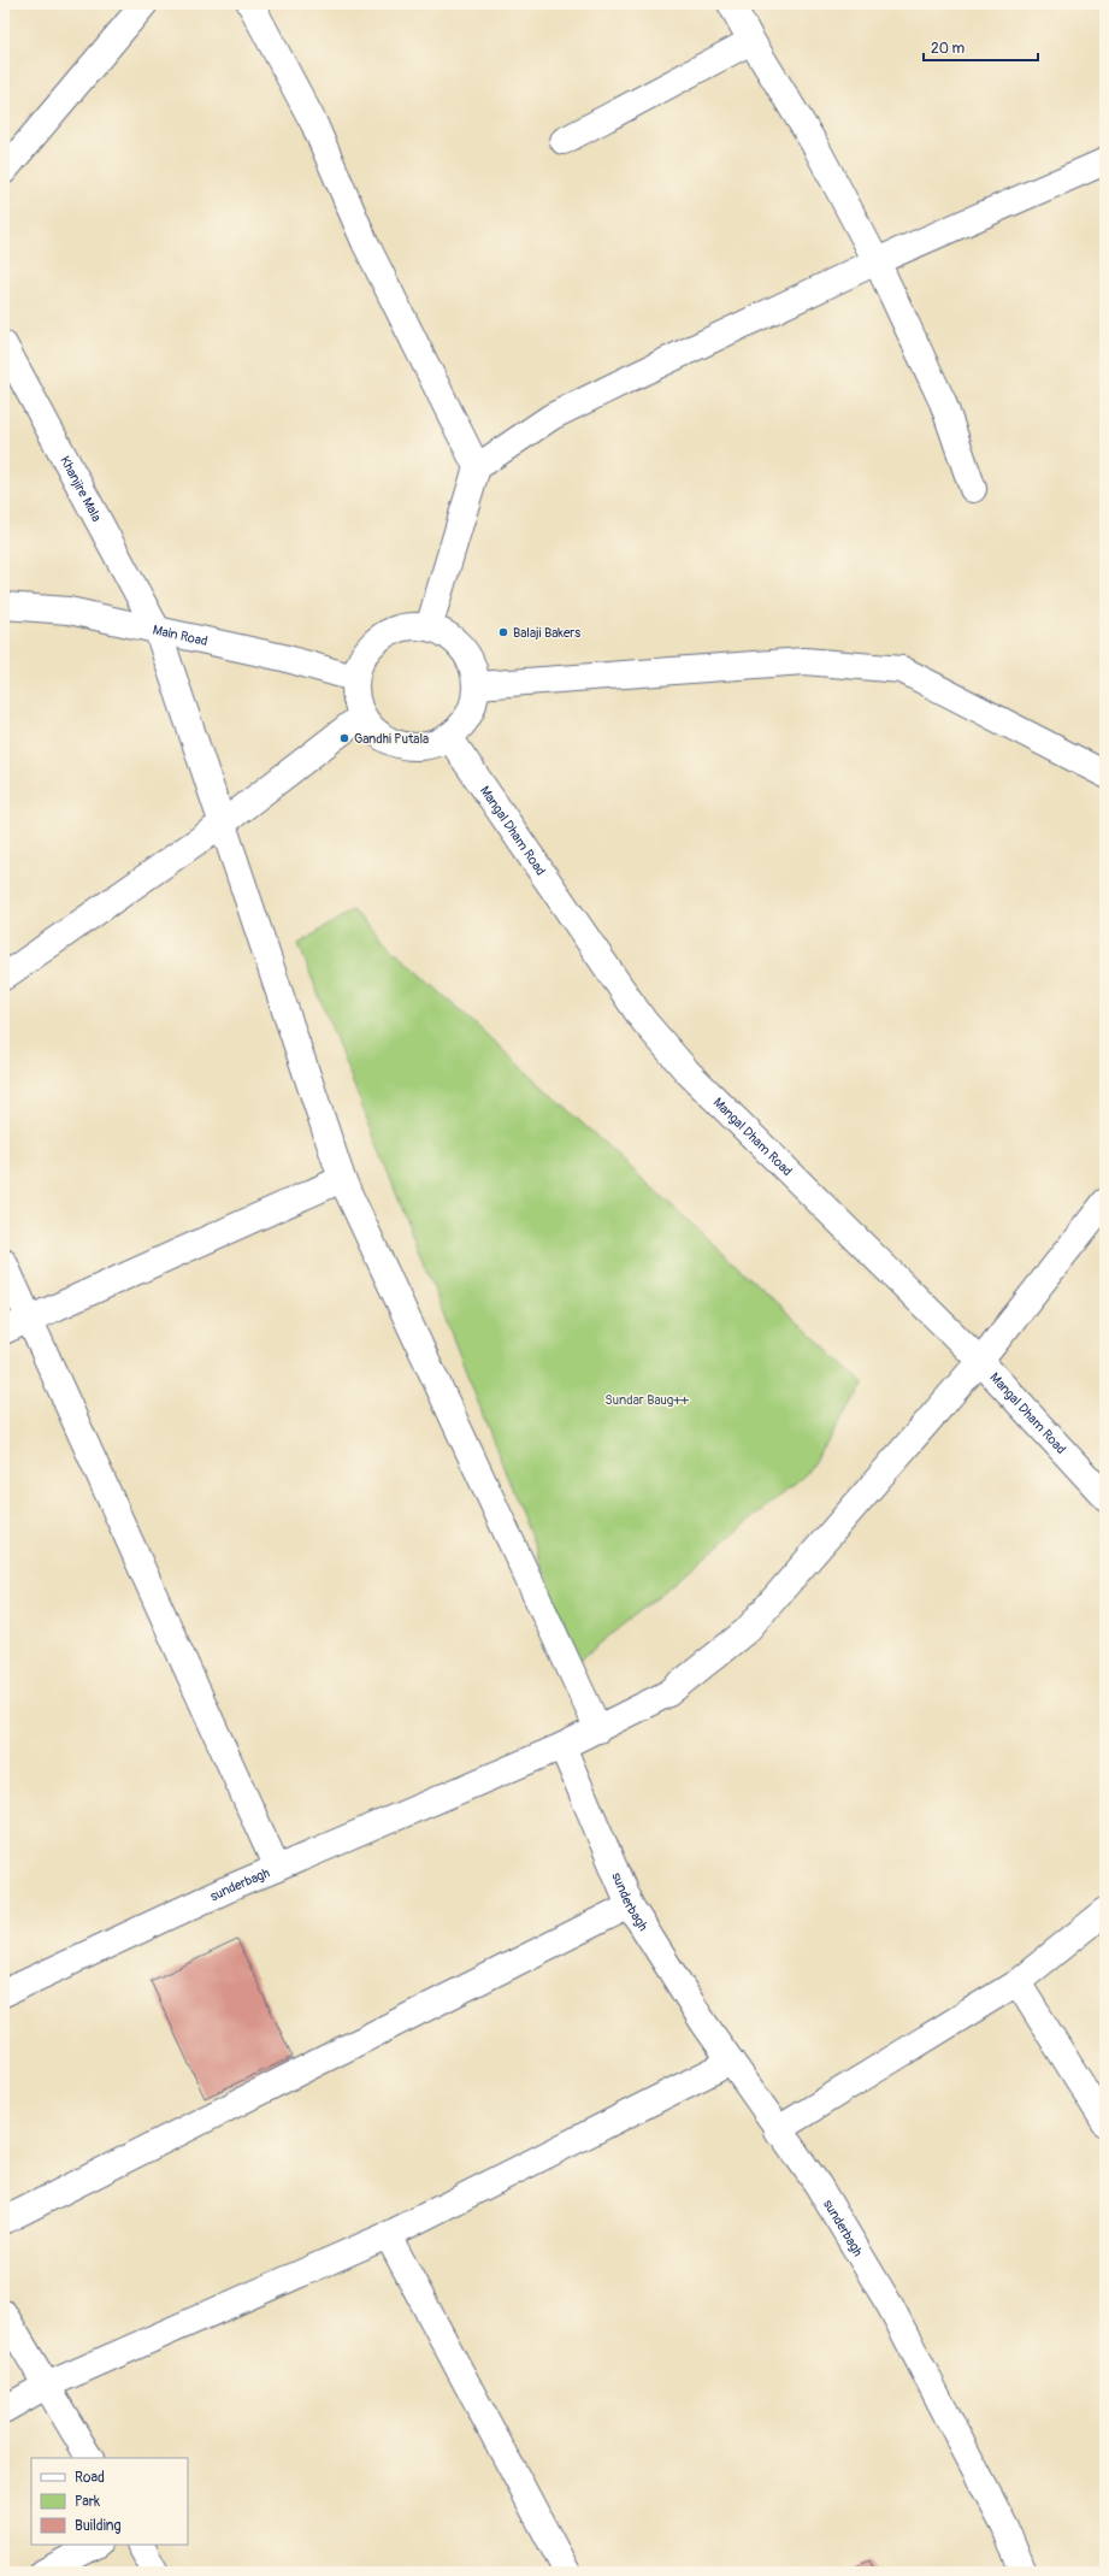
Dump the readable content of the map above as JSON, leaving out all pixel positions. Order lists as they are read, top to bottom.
{
  "streets": {
    "street": [
      "Khanjire Mala",
      "Main Road",
      "Mangal Dham Road",
      "sunderbagh"
    ]
  },
  "crossings": [
    ["Khanjire Mala", "Main Road"],
    ["Main Road", "Mangal Dham Road"]
  ],
  "parks": ["Sundar Baug++"],
  "places": ["Balaji Bakers", "Gandhi Putala"],
  "legend": ["Road", "Park", "Building"],
  "scale_bar": "20 m"
}
